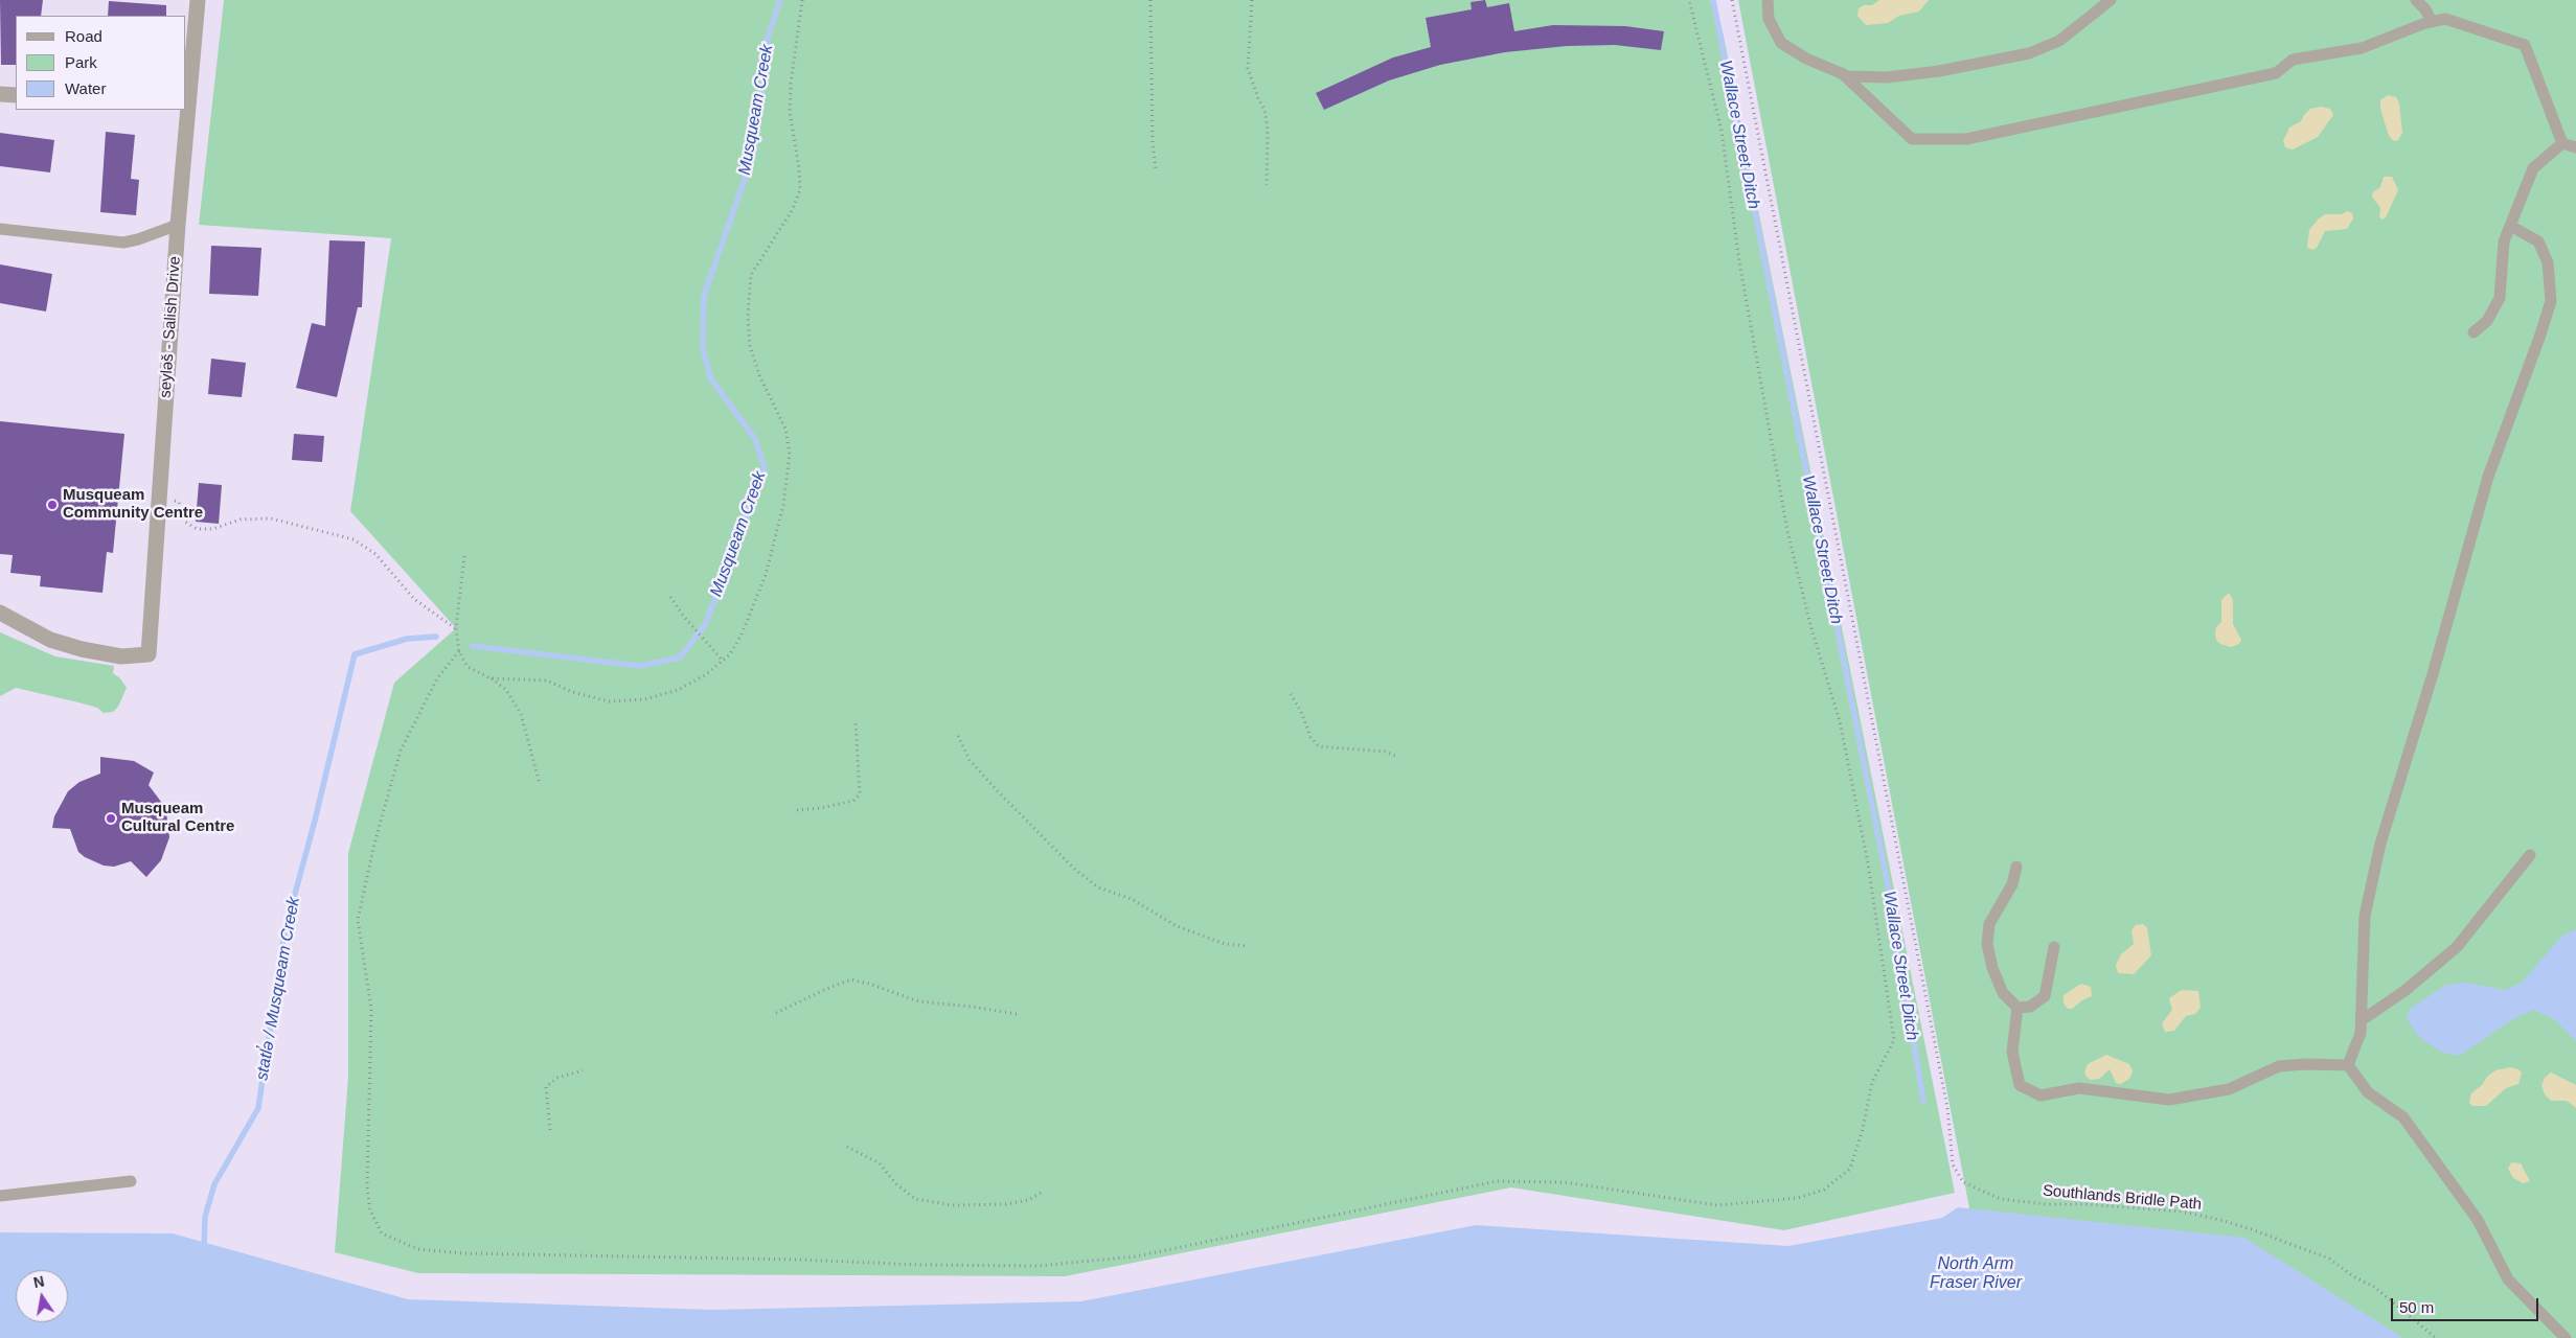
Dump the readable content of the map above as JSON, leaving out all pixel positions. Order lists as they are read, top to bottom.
{
  "streets": {
    "street": ["seyləš - Salish Drive"],
    "path": ["Southlands Bridle Path"]
  },
  "water": [
    "Musqueam Creek",
    "Wallace Street Ditch",
    "statl̕ə / Musqueam Creek",
    "North Arm Fraser River"
  ],
  "places": ["Musqueam Community Centre", "Musqueam Cultural Centre"],
  "legend": ["Road", "Park", "Water"],
  "scale_bar": "50 m",
  "north": "top"
}
